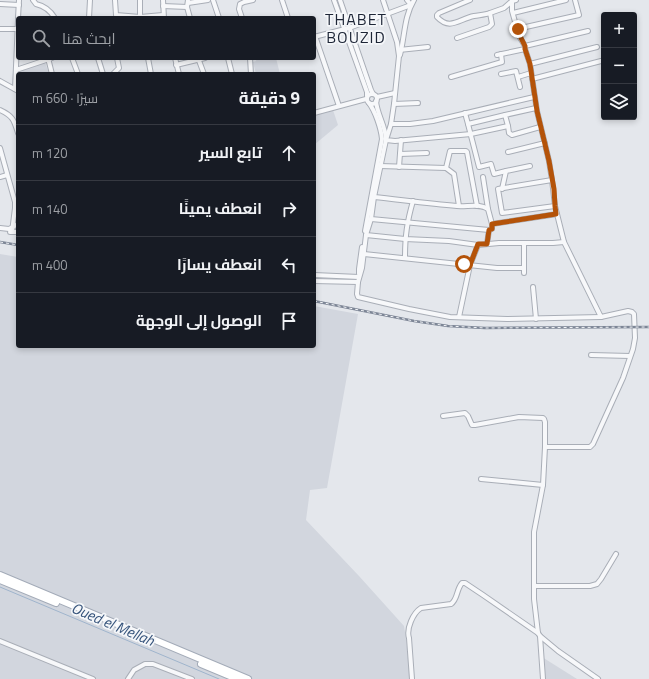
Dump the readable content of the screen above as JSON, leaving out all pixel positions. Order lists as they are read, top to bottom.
{
  "districts": ["THABET BOUZID"],
  "water": ["Oued el Mellah"],
  "page": {
    "map_buttons": ["+", "−"],
    "search": "ابحث هنا",
    "heading": ["9 دقيقة", "سيرًا · 660 m"],
    "list": [
      ["تابع السير", "120 m"],
      ["انعطف يمينًا", "140 m"],
      ["انعطف يسارًا", "400 m"],
      "الوصول إلى الوجهة"
    ]
  }
}
